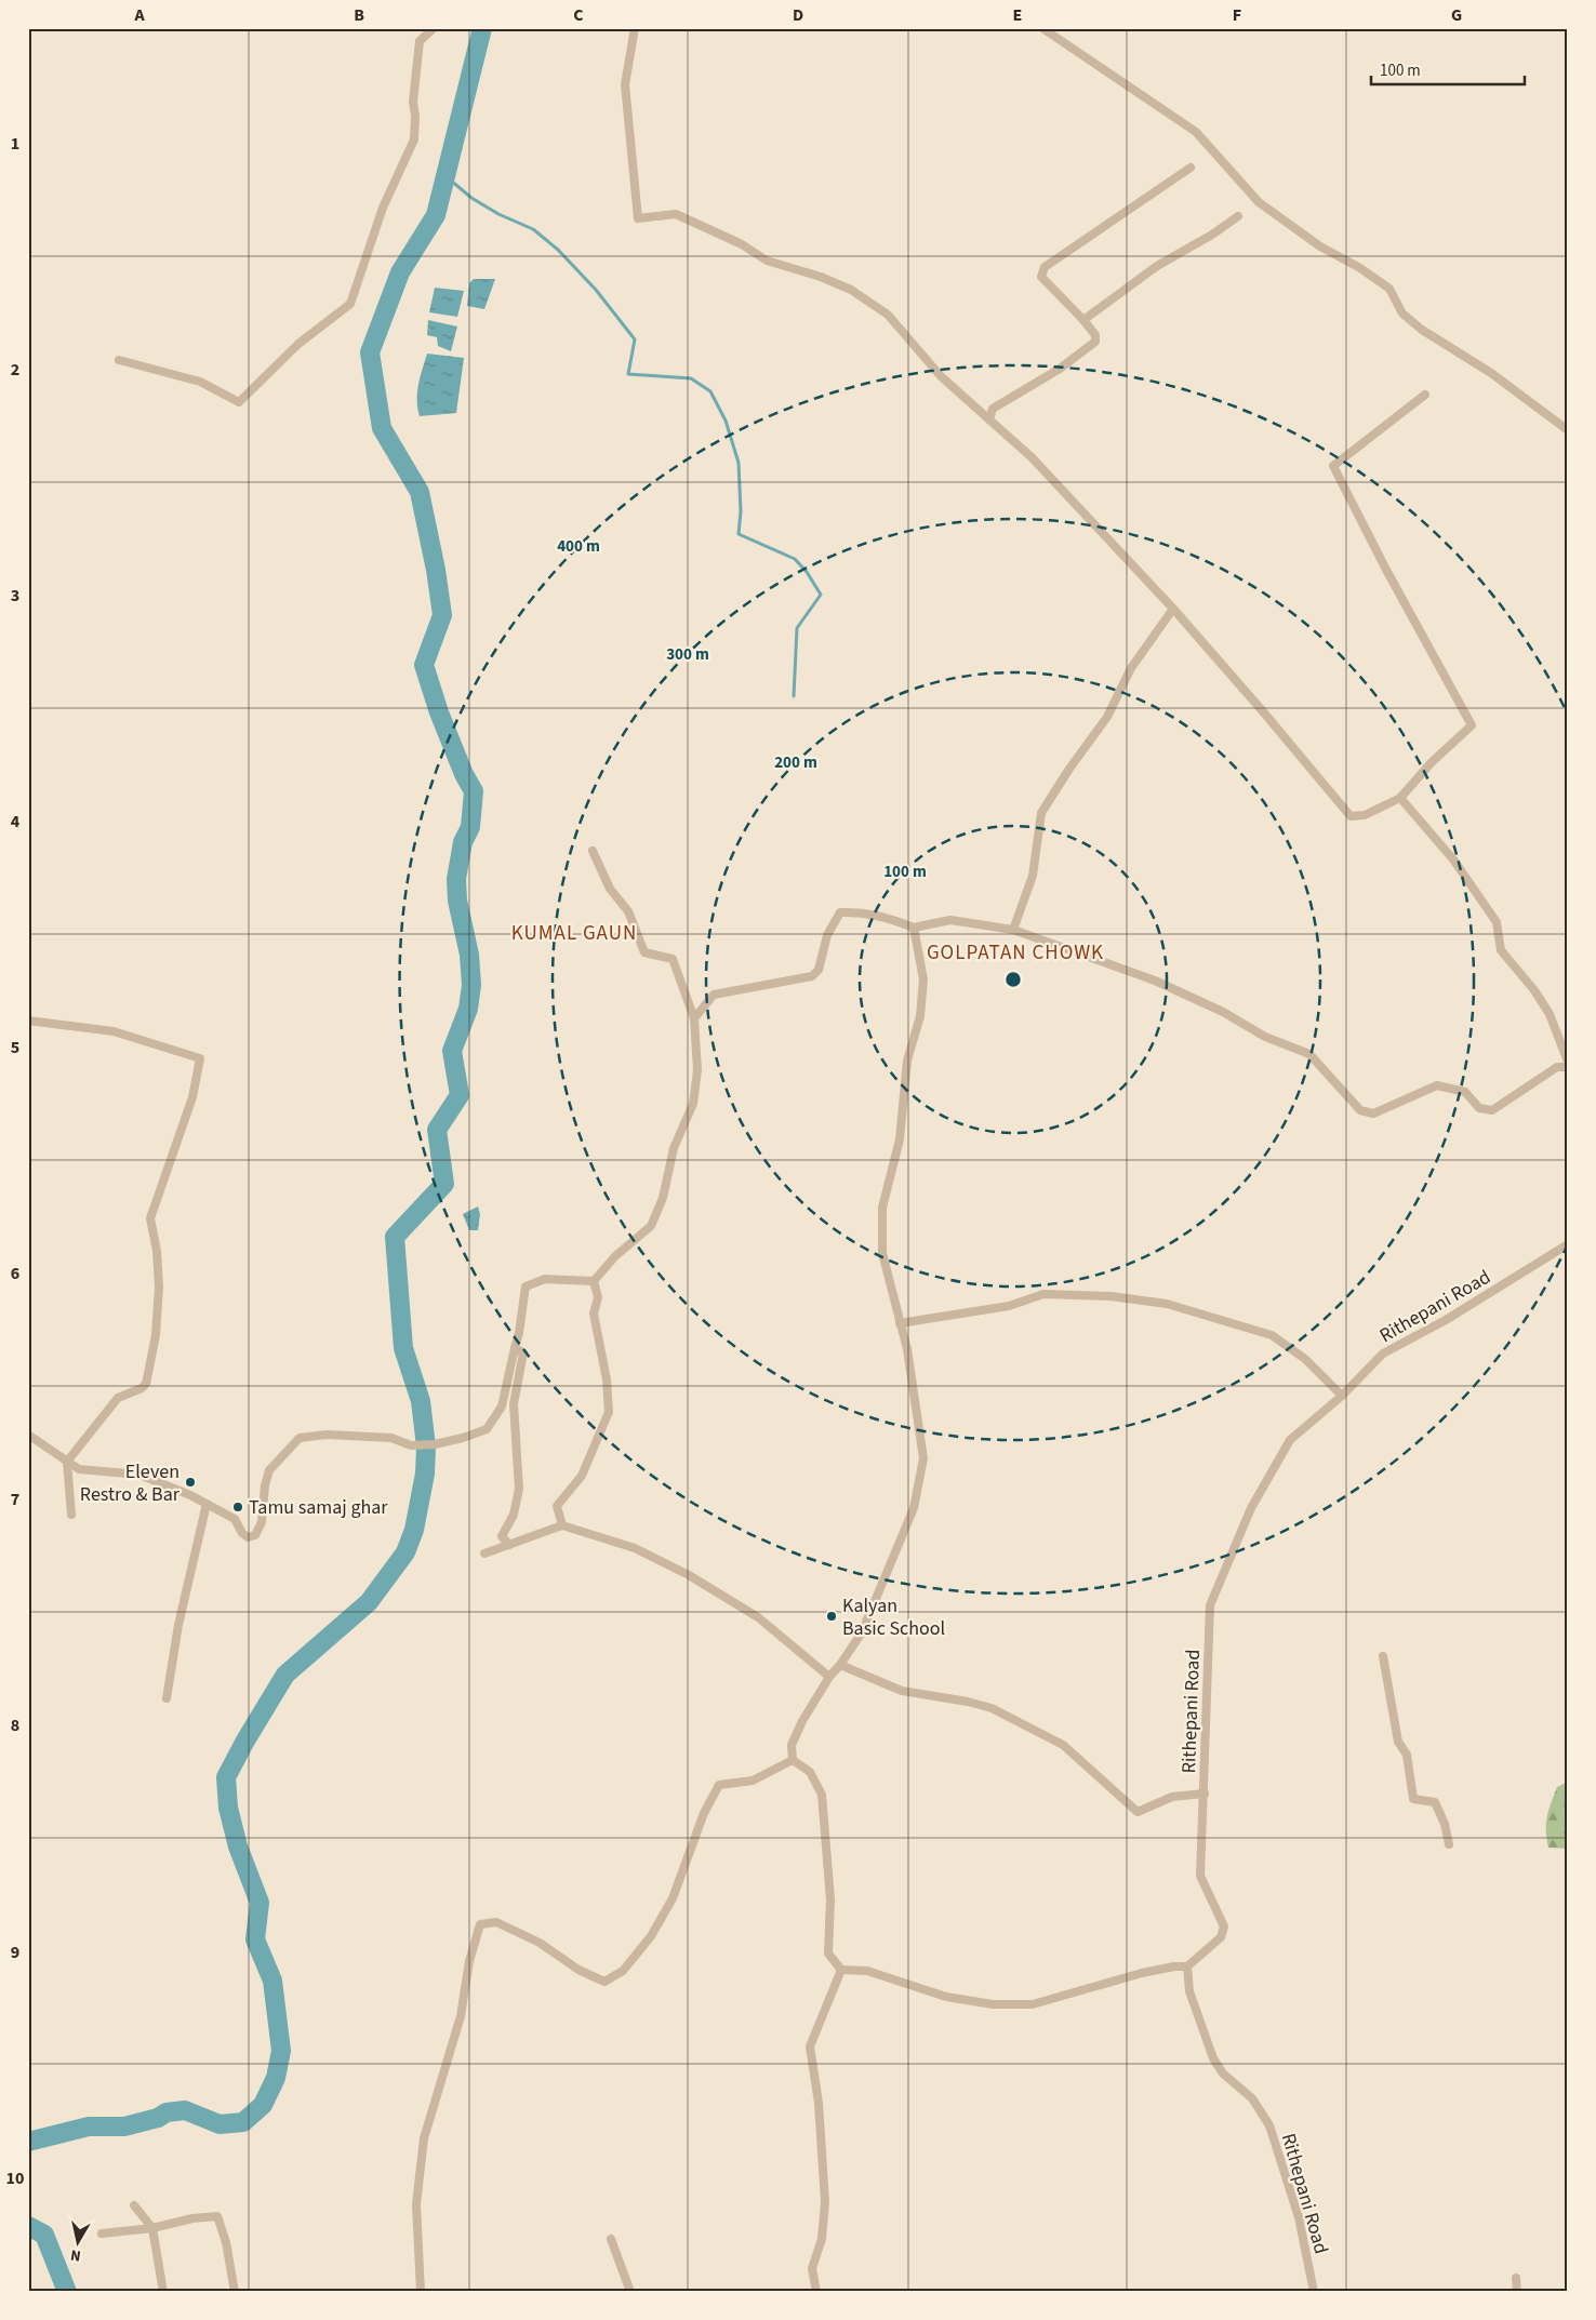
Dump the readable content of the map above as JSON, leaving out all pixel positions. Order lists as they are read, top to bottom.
{
  "streets": {
    "street": ["Rithepani Road"]
  },
  "districts": ["KUMAL GAUN", "GOLPATAN CHOWK"],
  "places": ["Eleven Restro & Bar", "Tamu samaj ghar", "Kalyan Basic School"],
  "scale_bar": "100 m",
  "north": "bottom",
  "grid": {
    "columns": [
      "A",
      "B",
      "C",
      "D",
      "E",
      "F",
      "G"
    ],
    "rows": [
      "1",
      "2",
      "3",
      "4",
      "5",
      "6",
      "7",
      "8",
      "9",
      "10"
    ]
  },
  "rings": [
    "400 m",
    "300 m",
    "200 m",
    "100 m"
  ]
}
